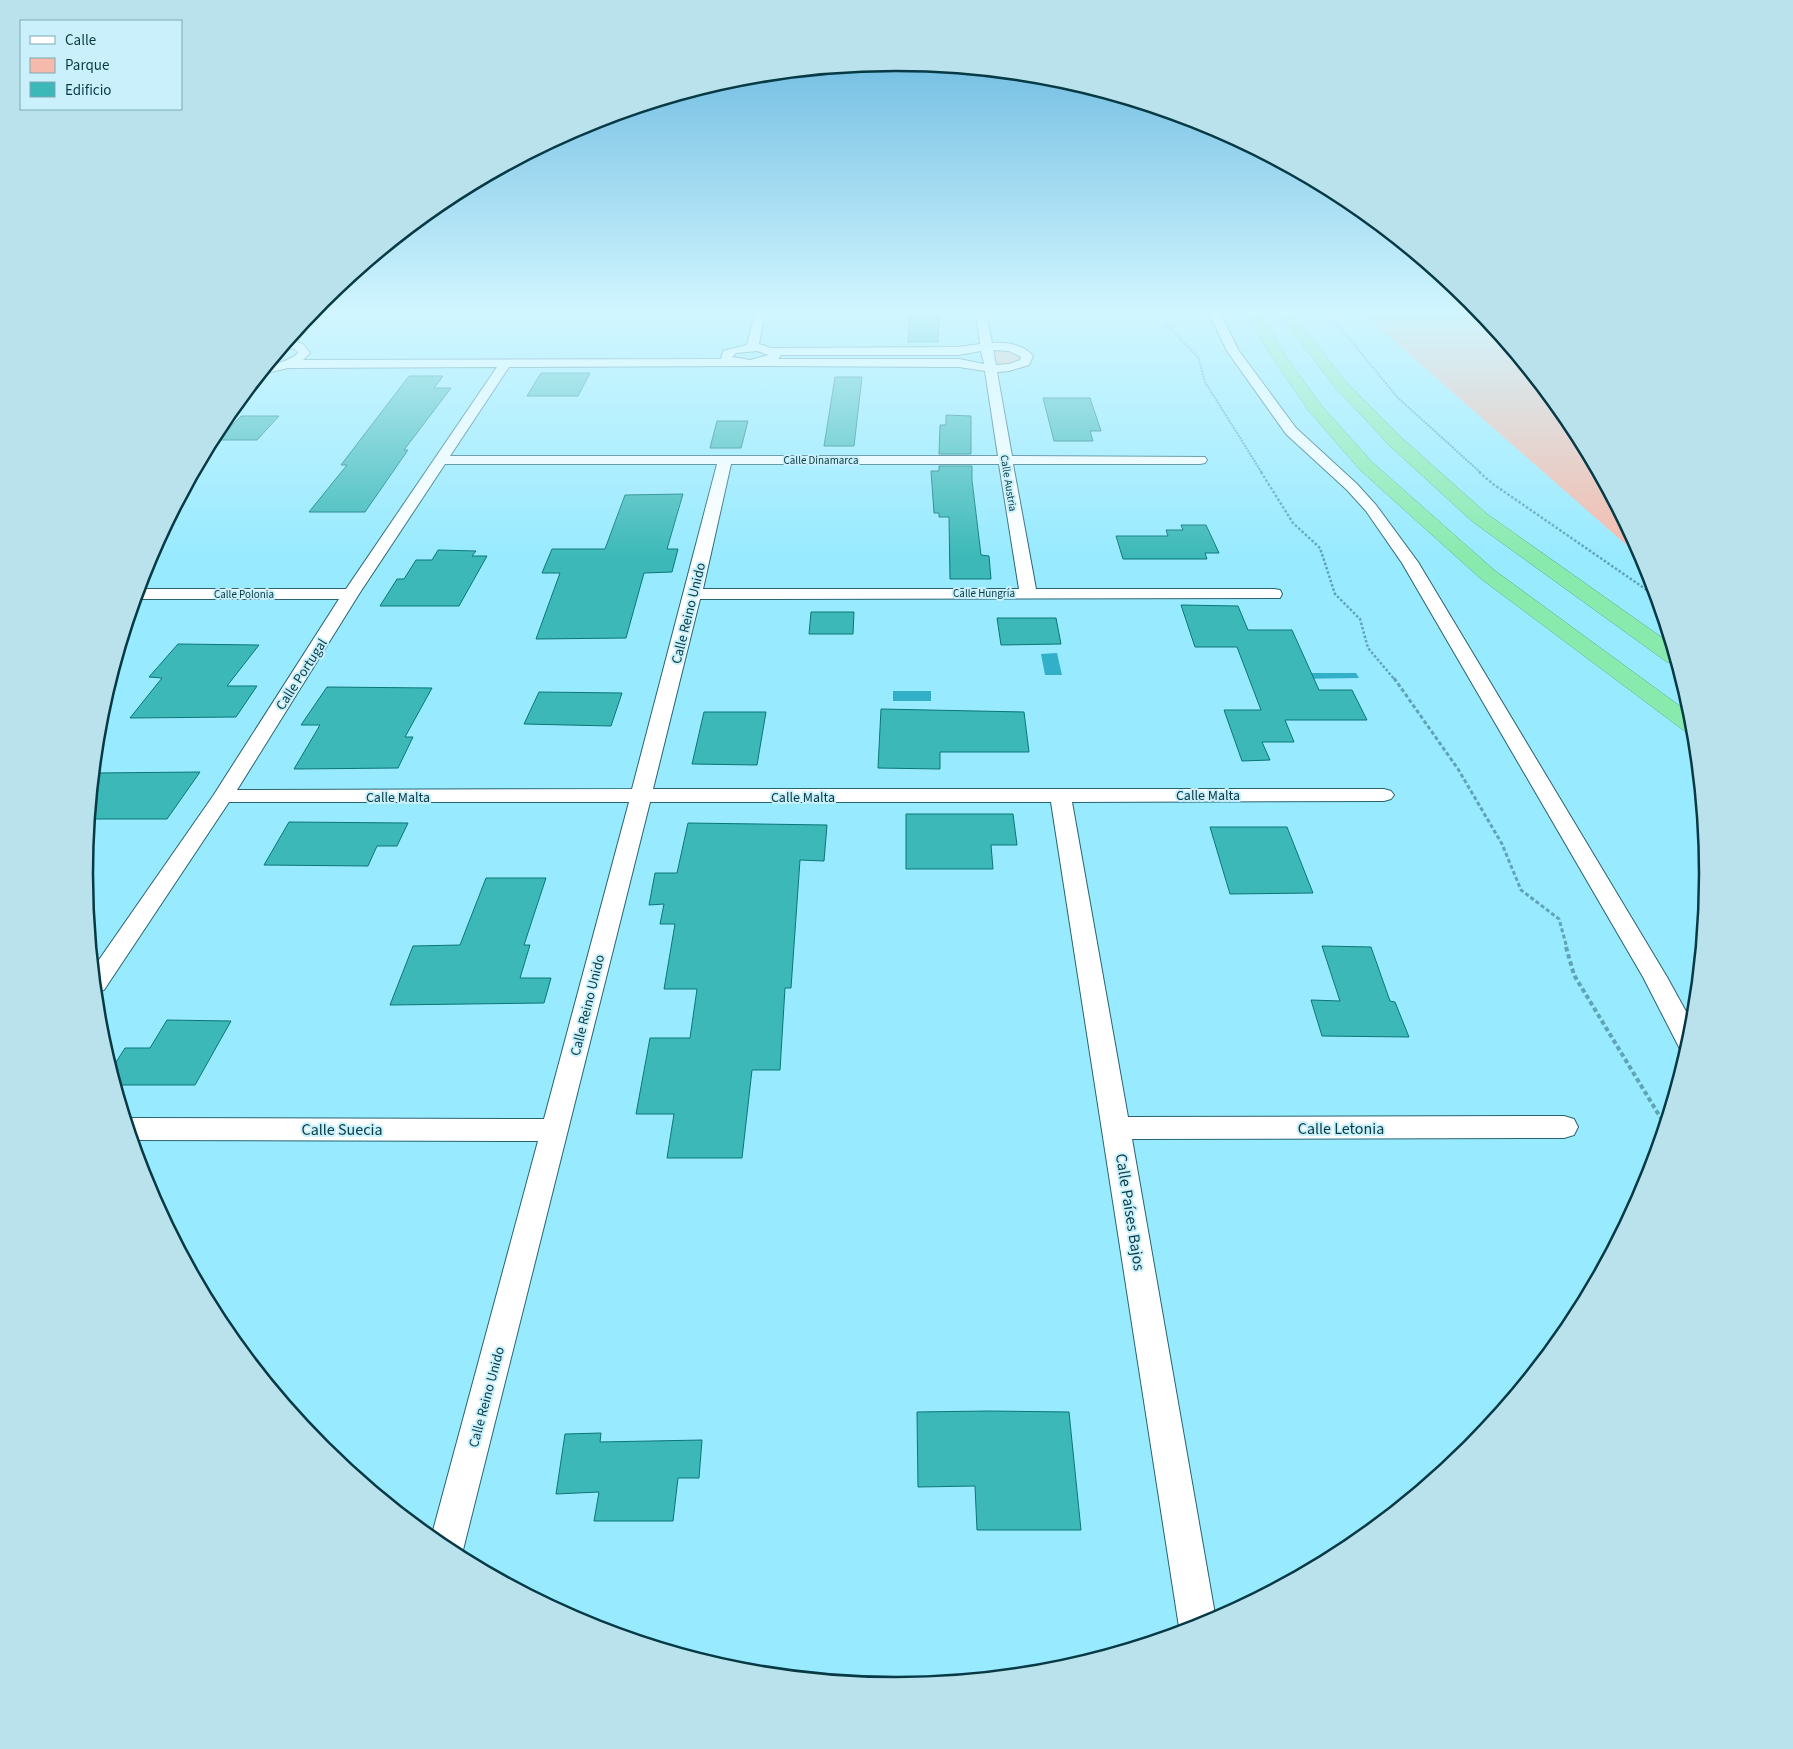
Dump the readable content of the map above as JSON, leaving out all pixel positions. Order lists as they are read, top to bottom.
{
  "streets": {
    "street": [
      "Calle Dinamarca",
      "Calle Austria",
      "Calle Hungría",
      "Calle Polonia",
      "Calle Reino Unido",
      "Calle Portugal",
      "Calle Malta",
      "Calle Letonia",
      "Calle Suecia",
      "Calle Países Bajos"
    ]
  },
  "crossings": [
    ["Calle Dinamarca", "Calle Austria"],
    ["Calle Dinamarca", "Calle Reino Unido"],
    ["Calle Dinamarca", "Calle Portugal"],
    ["Calle Austria", "Calle Hungría"],
    ["Calle Hungría", "Calle Reino Unido"],
    ["Calle Polonia", "Calle Portugal"],
    ["Calle Reino Unido", "Calle Malta"],
    ["Calle Reino Unido", "Calle Suecia"],
    ["Calle Portugal", "Calle Malta"],
    ["Calle Malta", "Calle Países Bajos"],
    ["Calle Letonia", "Calle Países Bajos"]
  ],
  "legend": ["Calle", "Parque", "Edificio"]
}
